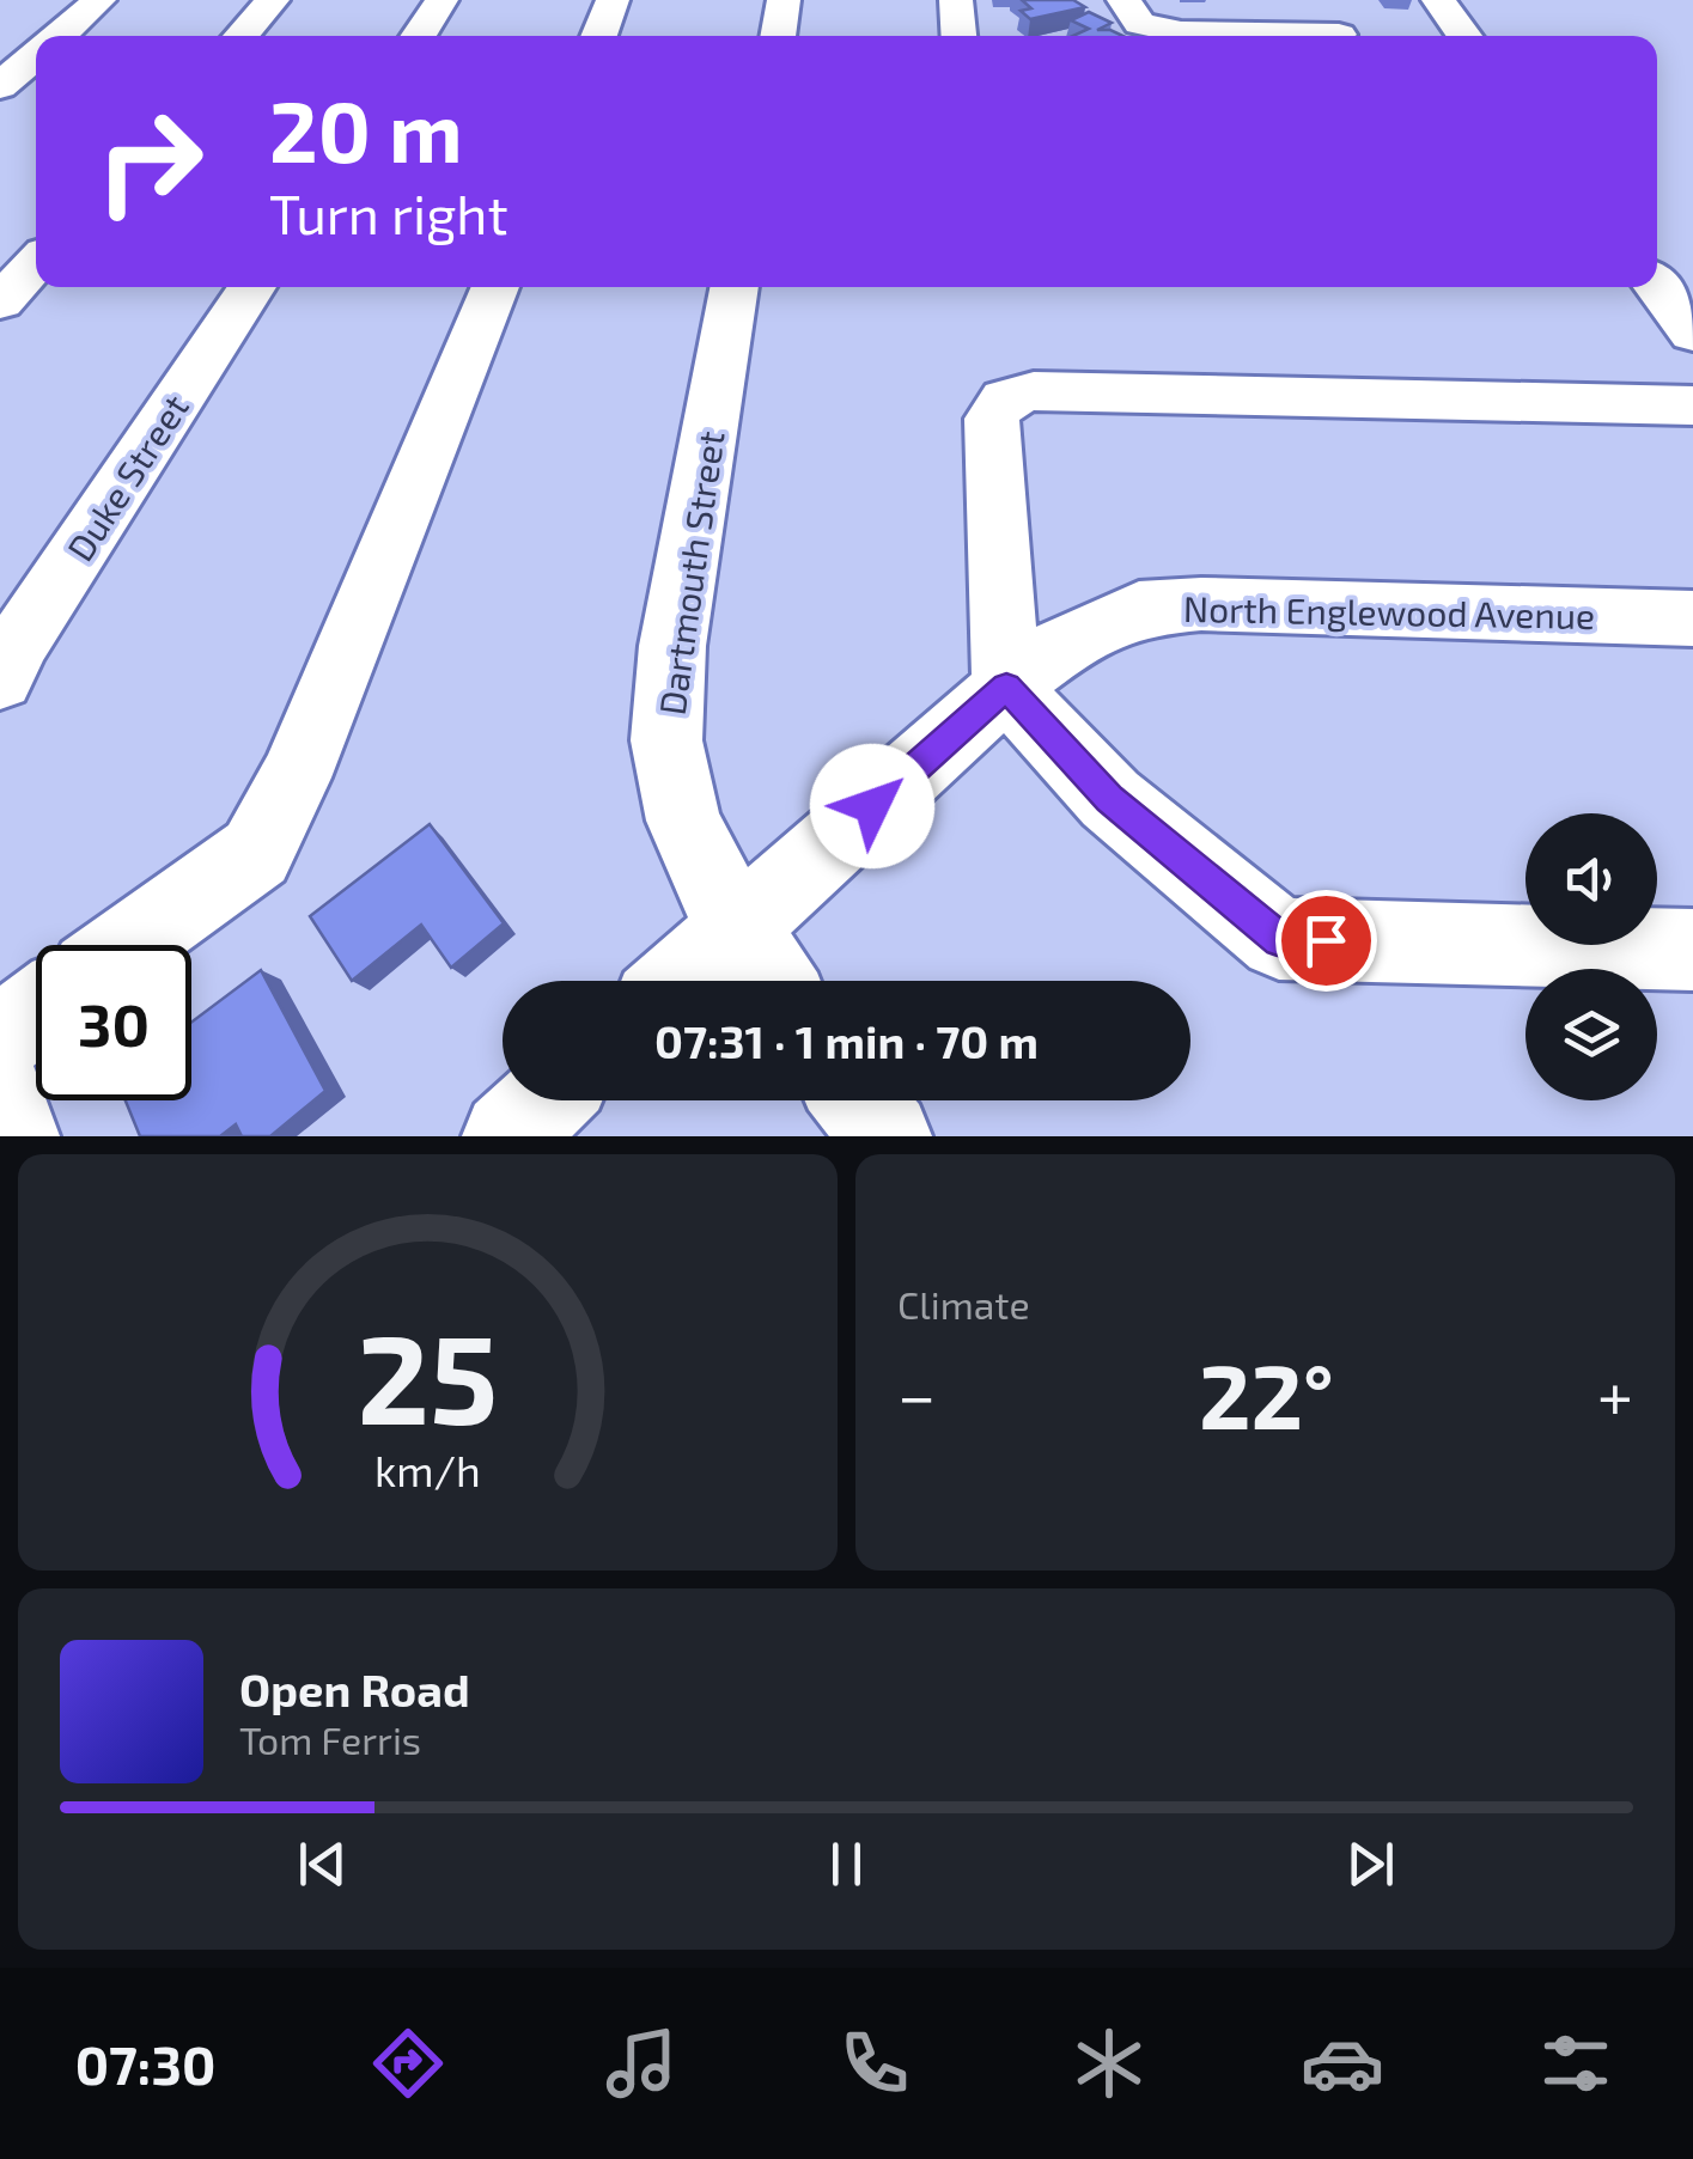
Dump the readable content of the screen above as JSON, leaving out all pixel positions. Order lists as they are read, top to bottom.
{
  "streets": {
    "street": ["Duke Street", "Dartmouth Street", "North Englewood Avenue"]
  },
  "crossings": [
    ["Dartmouth Street", "North Englewood Avenue"]
  ],
  "page": {
    "turn": ["20 m", "Turn right"],
    "limit": "30",
    "trip": "07:31 · 1 min · 70 m",
    "tile": "Climate",
    "heat": ["−", "22°", "+"],
    "song": ["Open Road", "Tom Ferris"],
    "tabs": "07:30",
    "gauge": ["25", "km/h"]
  }
}
